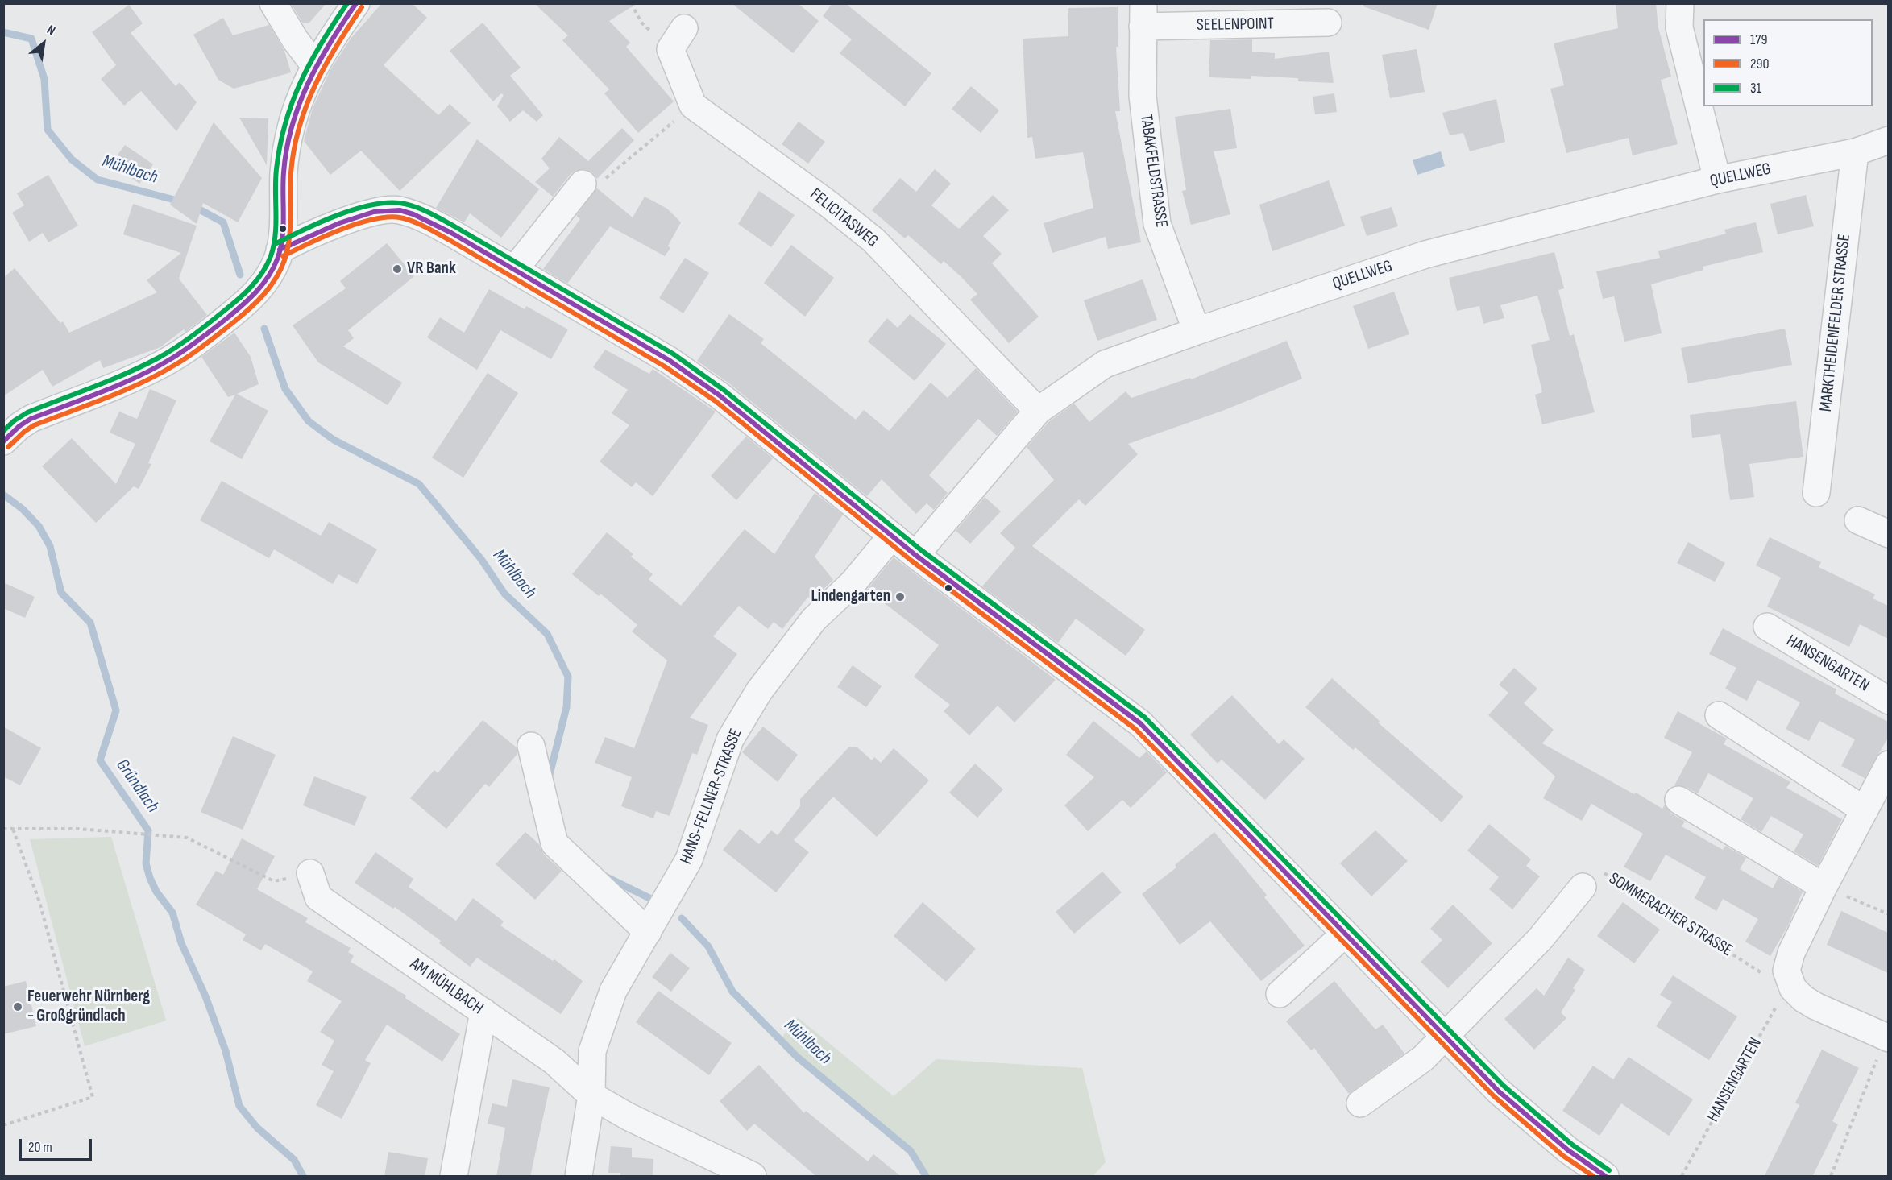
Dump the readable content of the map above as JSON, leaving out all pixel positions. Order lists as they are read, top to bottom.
{
  "streets": {
    "street": [
      "SEELENPOINT",
      "TABAKFELDSTRASSE",
      "QUELLWEG",
      "FELICITASWEG",
      "MARKTHEIDENFELDER STRASSE",
      "HANSENGARTEN",
      "HANS-FELLNER-STRASSE",
      "SOMMERACHER STRASSE",
      "AM MÜHLBACH"
    ]
  },
  "crossings": [
    ["SEELENPOINT", "TABAKFELDSTRASSE"],
    ["TABAKFELDSTRASSE", "QUELLWEG"],
    ["QUELLWEG", "FELICITASWEG"],
    ["QUELLWEG", "MARKTHEIDENFELDER STRASSE"],
    ["HANSENGARTEN", "SOMMERACHER STRASSE"],
    ["HANS-FELLNER-STRASSE", "AM MÜHLBACH"]
  ],
  "water": ["Mühlbach", "Gründlach"],
  "places": ["VR Bank", "Lindengarten", "Feuerwehr Nürnberg - Großgründlach"],
  "lines": ["transit line 179", "transit line 31", "transit line 290"],
  "legend": ["179", "290", "31"],
  "scale_bar": "20 m",
  "north": "top right"
}
